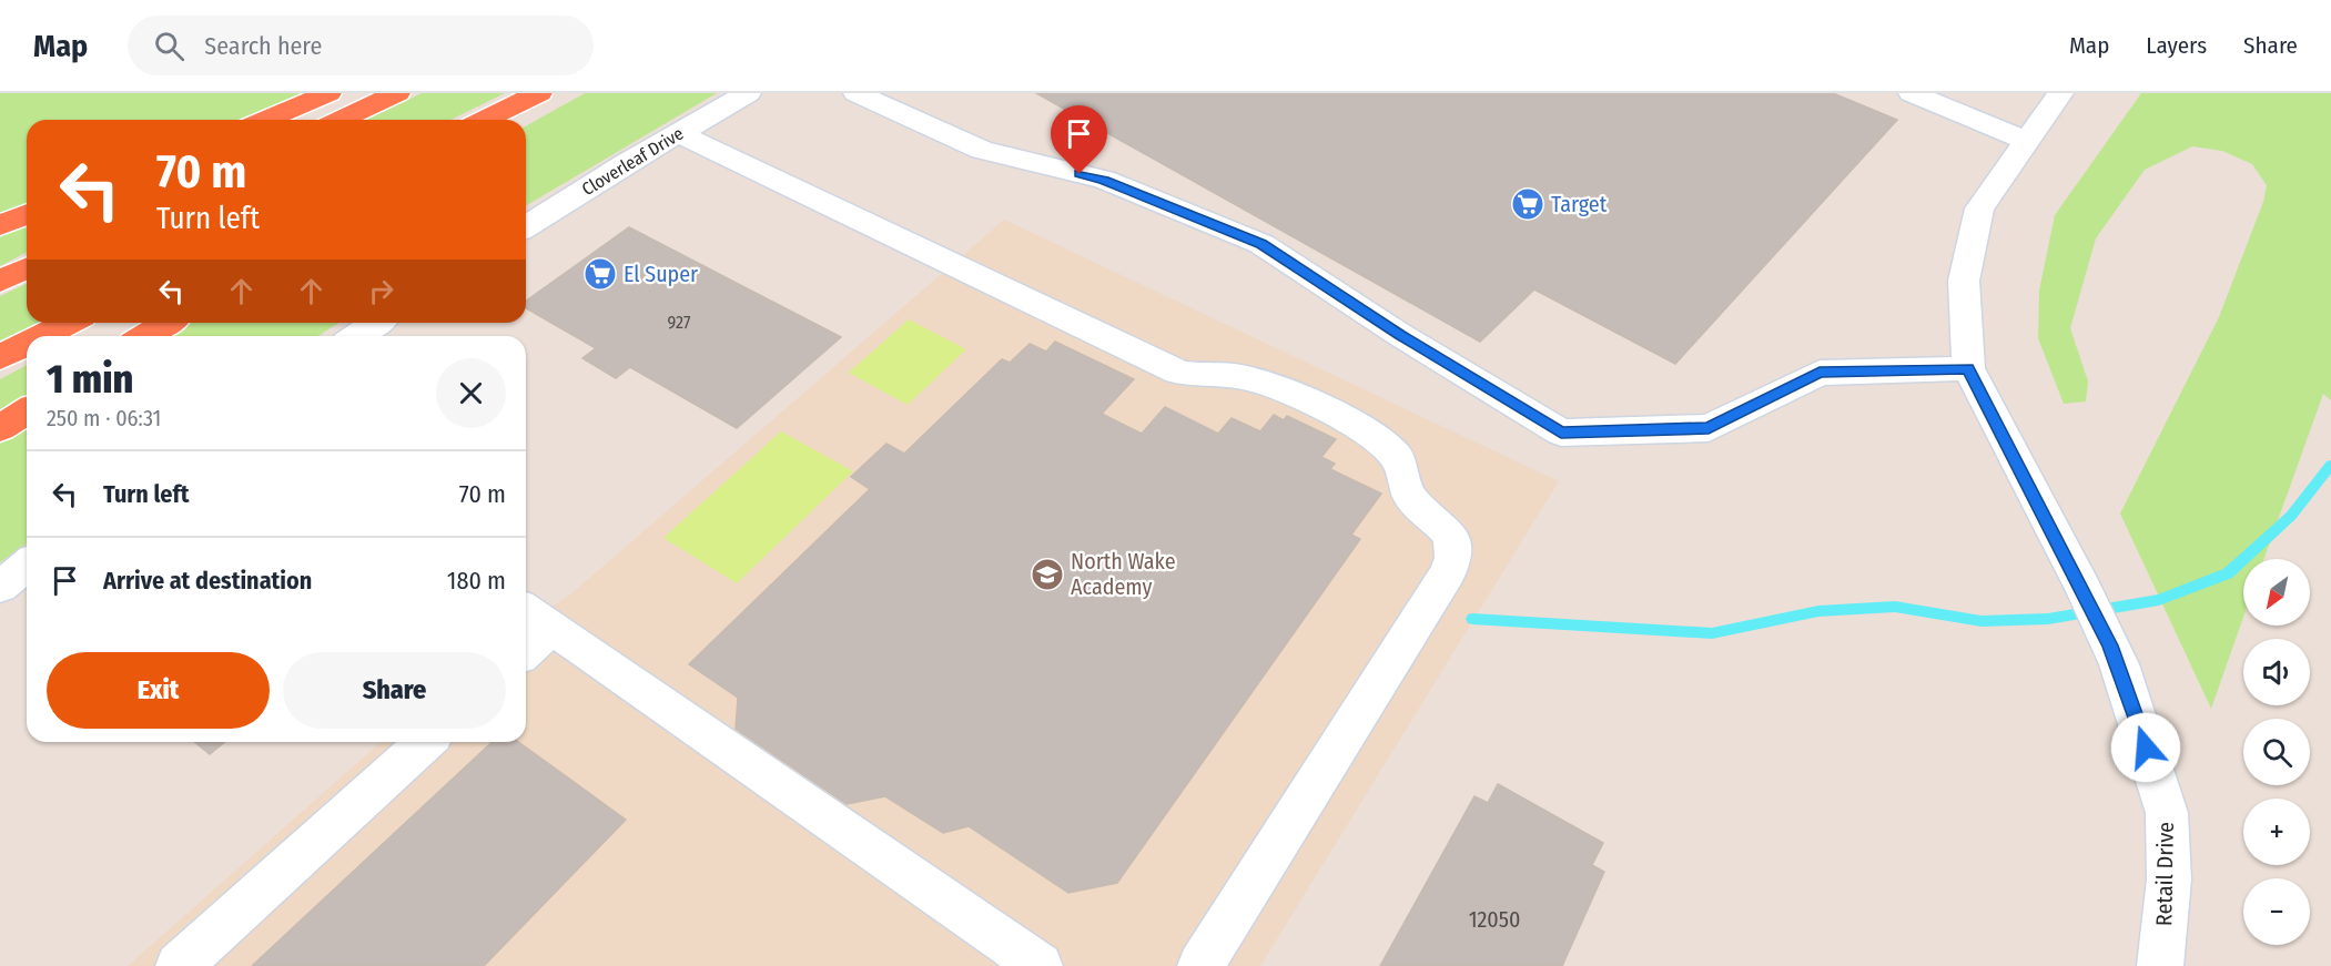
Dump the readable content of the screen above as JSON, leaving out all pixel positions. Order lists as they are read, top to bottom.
{
  "streets": {
    "street": ["Cloverleaf Drive", "Retail Drive"]
  },
  "places": {
    "supermarket": ["Target", "El Super"],
    "school or university": ["North Wake Academy"]
  },
  "house_numbers": ["927", "12050"],
  "north": "bottom left",
  "page": {
    "header": "Map",
    "search": "Search here",
    "nav": ["Map", "Layers", "Share"],
    "turn": ["70 m", "Turn left"],
    "heading": ["1 min", "250 m · 06:31"],
    "list": [
      {
        "name": "Turn left",
        "value": "70 m"
      },
      {
        "name": "Arrive at destination",
        "value": "180 m"
      }
    ],
    "map_buttons": ["+", "−"],
    "buttons": ["Exit", "Share"]
  }
}
